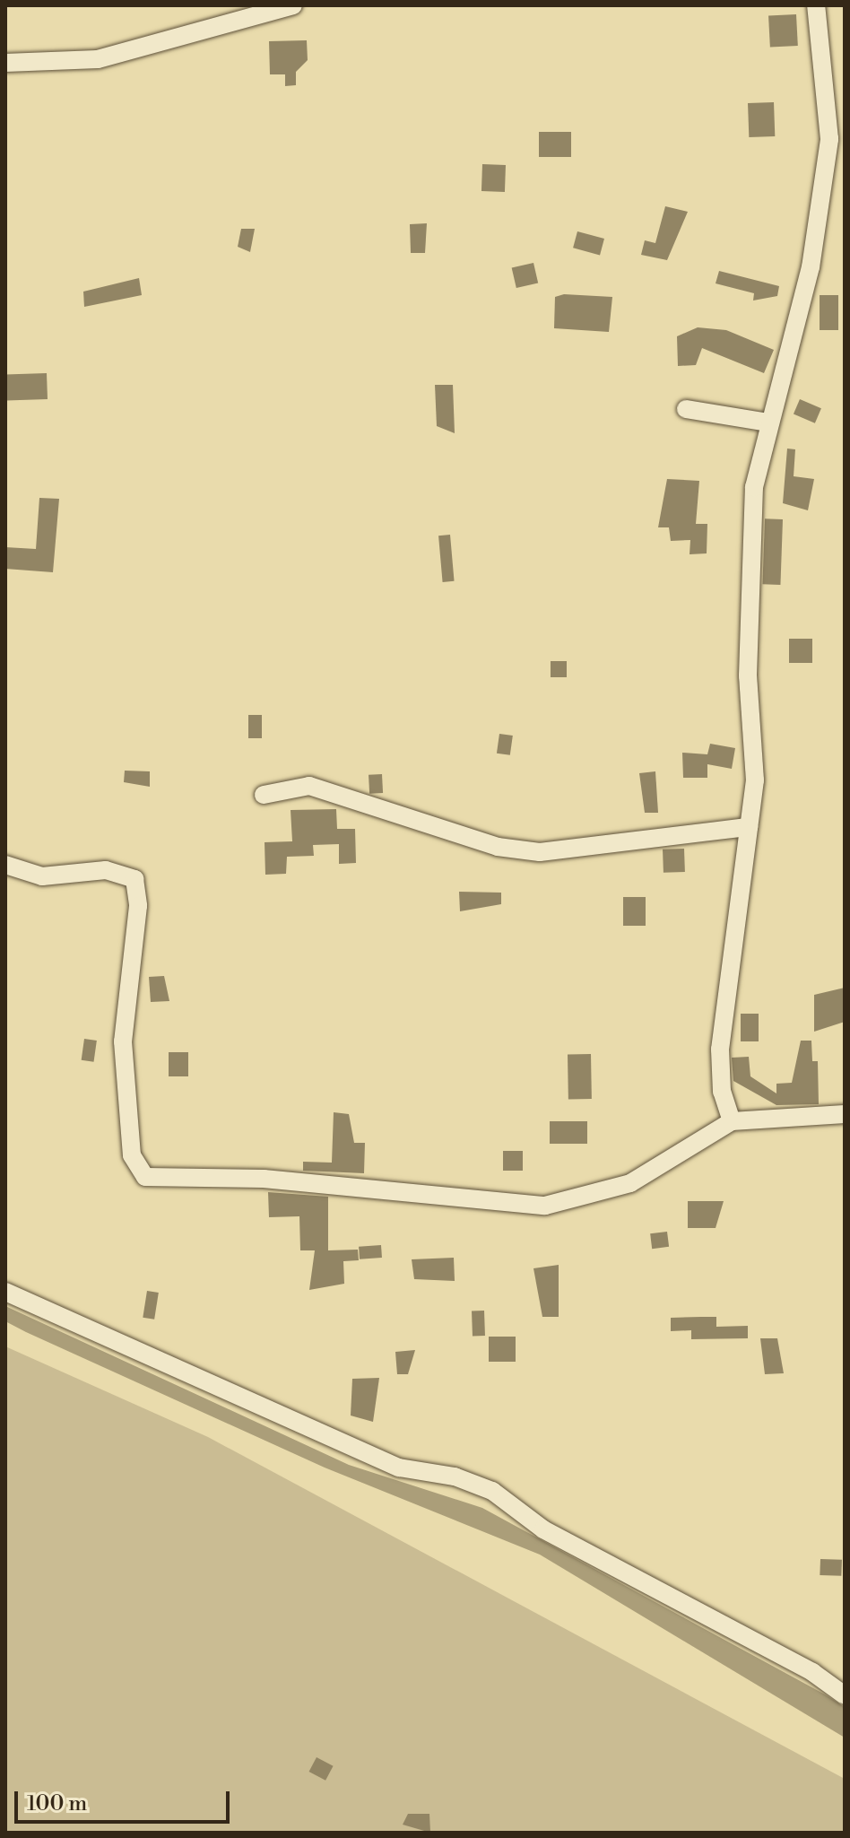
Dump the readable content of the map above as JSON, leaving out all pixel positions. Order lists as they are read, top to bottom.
{
  "scale_bar": "100 m"
}
